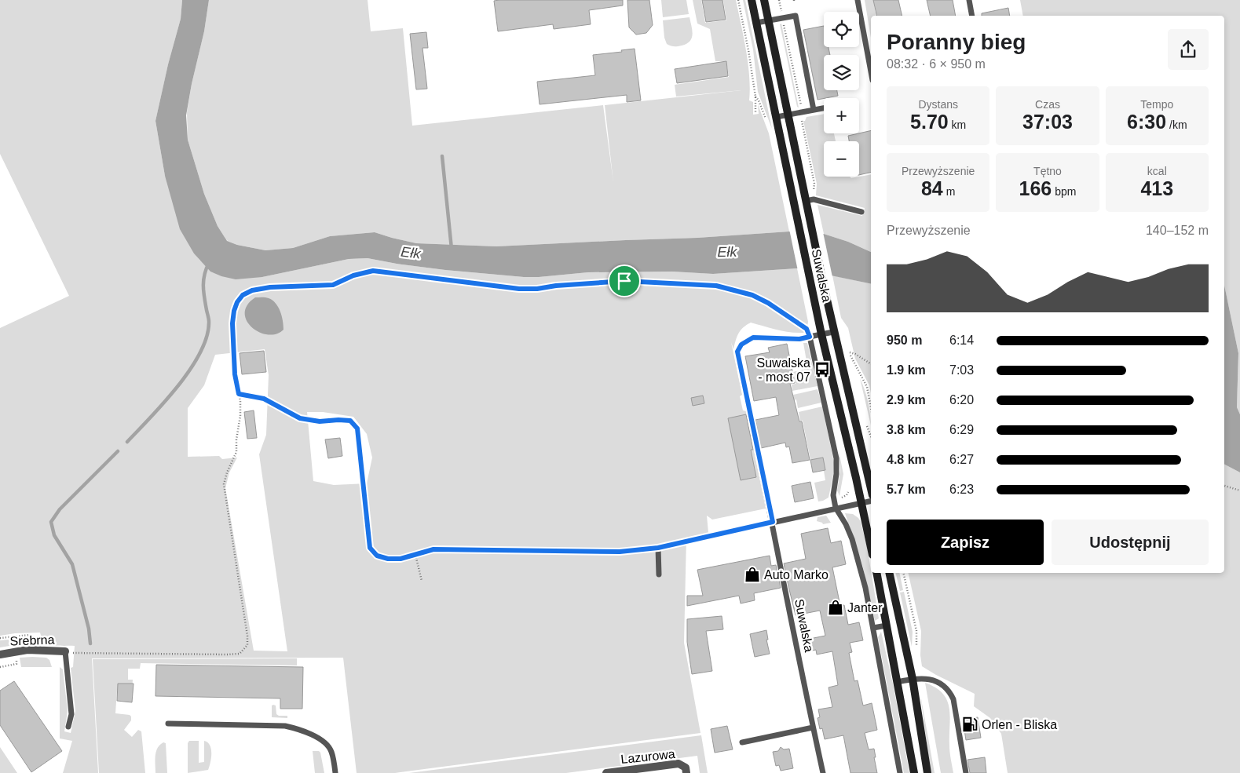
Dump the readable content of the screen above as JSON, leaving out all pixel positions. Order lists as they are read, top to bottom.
{
  "streets": {
    "street": ["Suwalska", "Srebrna", "Lazurowa"]
  },
  "water": ["Ełk"],
  "places": {
    "bus stop": ["Suwalska - most 07"],
    "shop": ["Auto Marko", "Janter"],
    "fuel station": ["Orlen - Bliska"]
  },
  "page": {
    "map_buttons": ["+", "−"],
    "heading": ["Poranny bieg", "08:32 · 6 × 950 m"],
    "stats": [
      ["Dystans", "5.70 km"],
      ["Czas", "37:03"],
      ["Tempo", "6:30 /km"],
      ["Przewyższenie", "84 m"],
      ["Tętno", "166 bpm"],
      ["kcal", "413"]
    ],
    "chart": ["Przewyższenie", "140–152 m"],
    "list": [
      {
        "name": "950 m",
        "note": "6:14"
      },
      {
        "name": "1.9 km",
        "note": "7:03"
      },
      {
        "name": "2.9 km",
        "note": "6:20"
      },
      {
        "name": "3.8 km",
        "note": "6:29"
      },
      {
        "name": "4.8 km",
        "note": "6:27"
      },
      {
        "name": "5.7 km",
        "note": "6:23"
      }
    ],
    "buttons": ["Zapisz", "Udostępnij"]
  }
}
